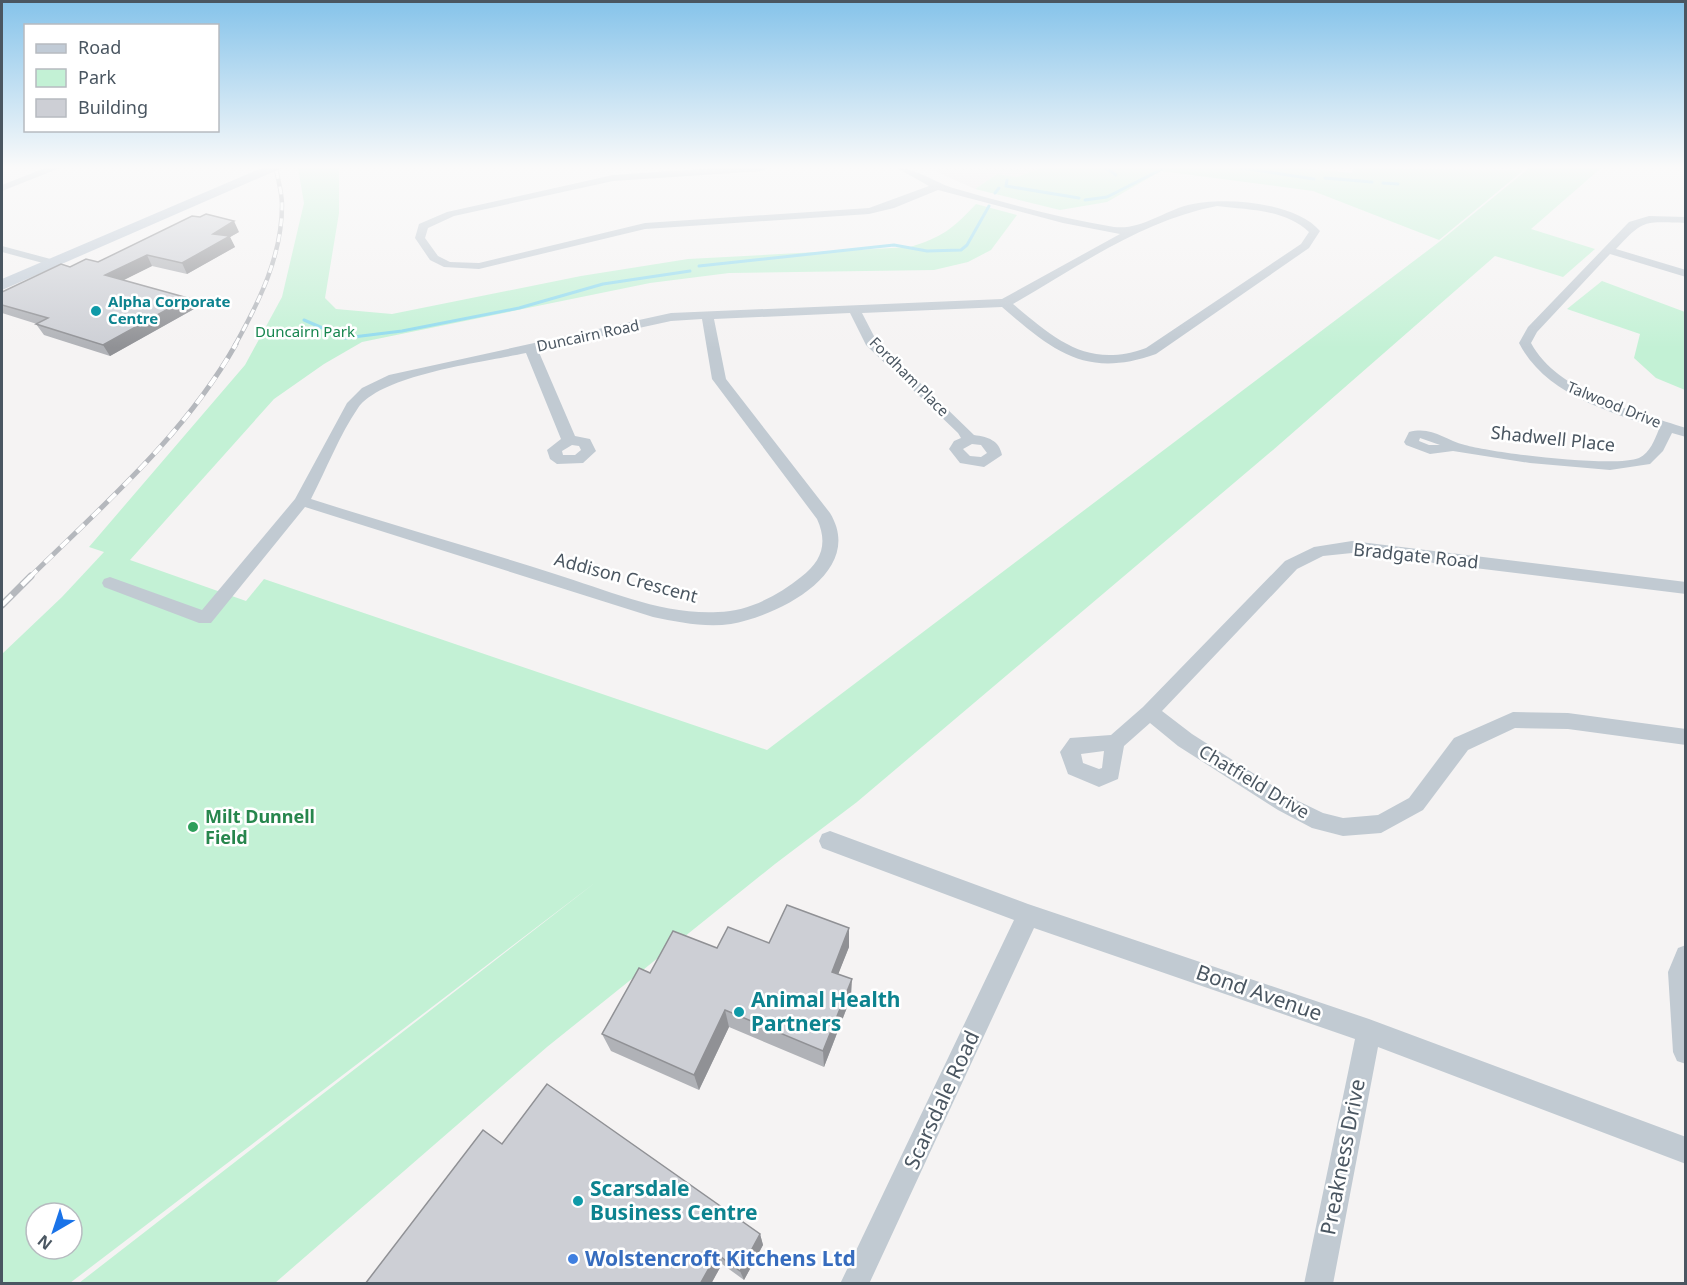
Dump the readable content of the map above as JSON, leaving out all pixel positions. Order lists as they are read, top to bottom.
{
  "streets": {
    "street": [
      "Duncairn Road",
      "Fordham Place",
      "Talwood Drive",
      "Shadwell Place",
      "Bradgate Road",
      "Addison Crescent",
      "Chatfield Drive",
      "Bond Avenue",
      "Scarsdale Road",
      "Preakness Drive"
    ]
  },
  "crossings": [
    ["Duncairn Road", "Fordham Place"],
    ["Duncairn Road", "Addison Crescent"],
    ["Talwood Drive", "Shadwell Place"],
    ["Bradgate Road", "Chatfield Drive"],
    ["Bond Avenue", "Scarsdale Road"],
    ["Bond Avenue", "Preakness Drive"]
  ],
  "parks": ["Duncairn Park"],
  "places": [
    "Alpha Corporate Centre",
    "Milt Dunnell Field",
    "Animal Health Partners",
    "Scarsdale Business Centre",
    "Wolstencroft Kitchens Ltd"
  ],
  "legend": ["Road", "Park", "Building"],
  "north": "bottom left"
}
